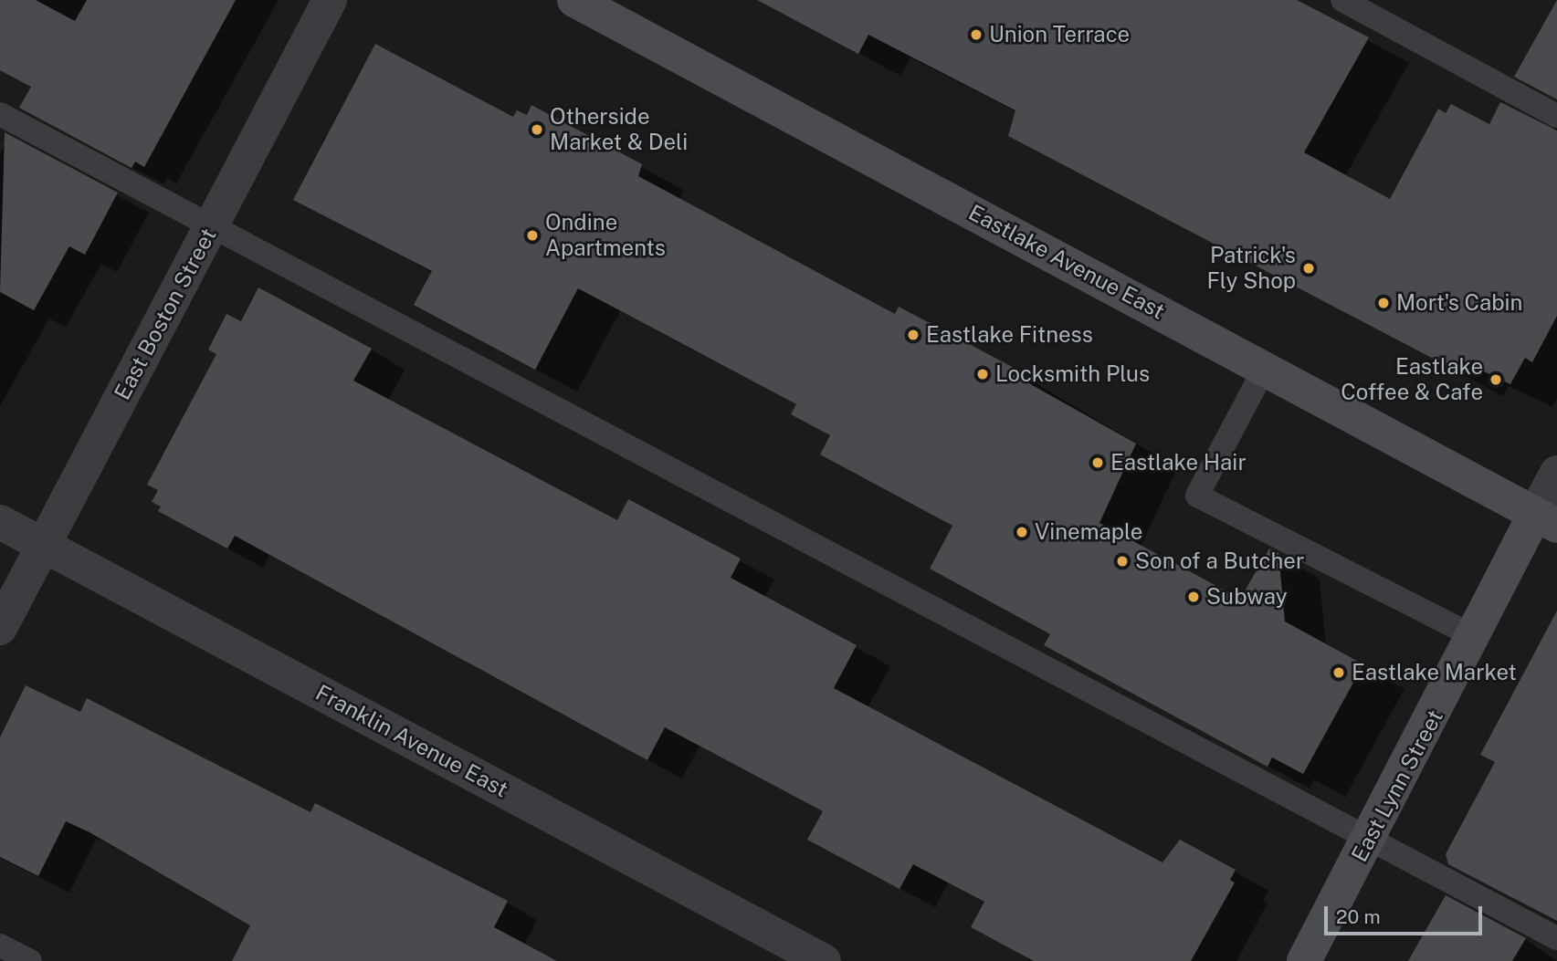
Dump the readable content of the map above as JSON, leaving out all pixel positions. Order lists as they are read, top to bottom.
{
  "streets": {
    "main road": ["Eastlake Avenue East", "East Lynn Street"],
    "street": ["East Boston Street", "Franklin Avenue East"]
  },
  "crossings": [
    ["Eastlake Avenue East", "East Lynn Street"],
    ["East Boston Street", "Franklin Avenue East"]
  ],
  "places": [
    "Union Terrace",
    "Otherside Market & Deli",
    "Ondine Apartments",
    "Patrick's Fly Shop",
    "Mort's Cabin",
    "Eastlake Fitness",
    "Locksmith Plus",
    "Eastlake Coffee & Cafe",
    "Eastlake Hair",
    "Vinemaple",
    "Son of a Butcher",
    "Subway",
    "Eastlake Market"
  ],
  "scale_bar": "20 m"
}
